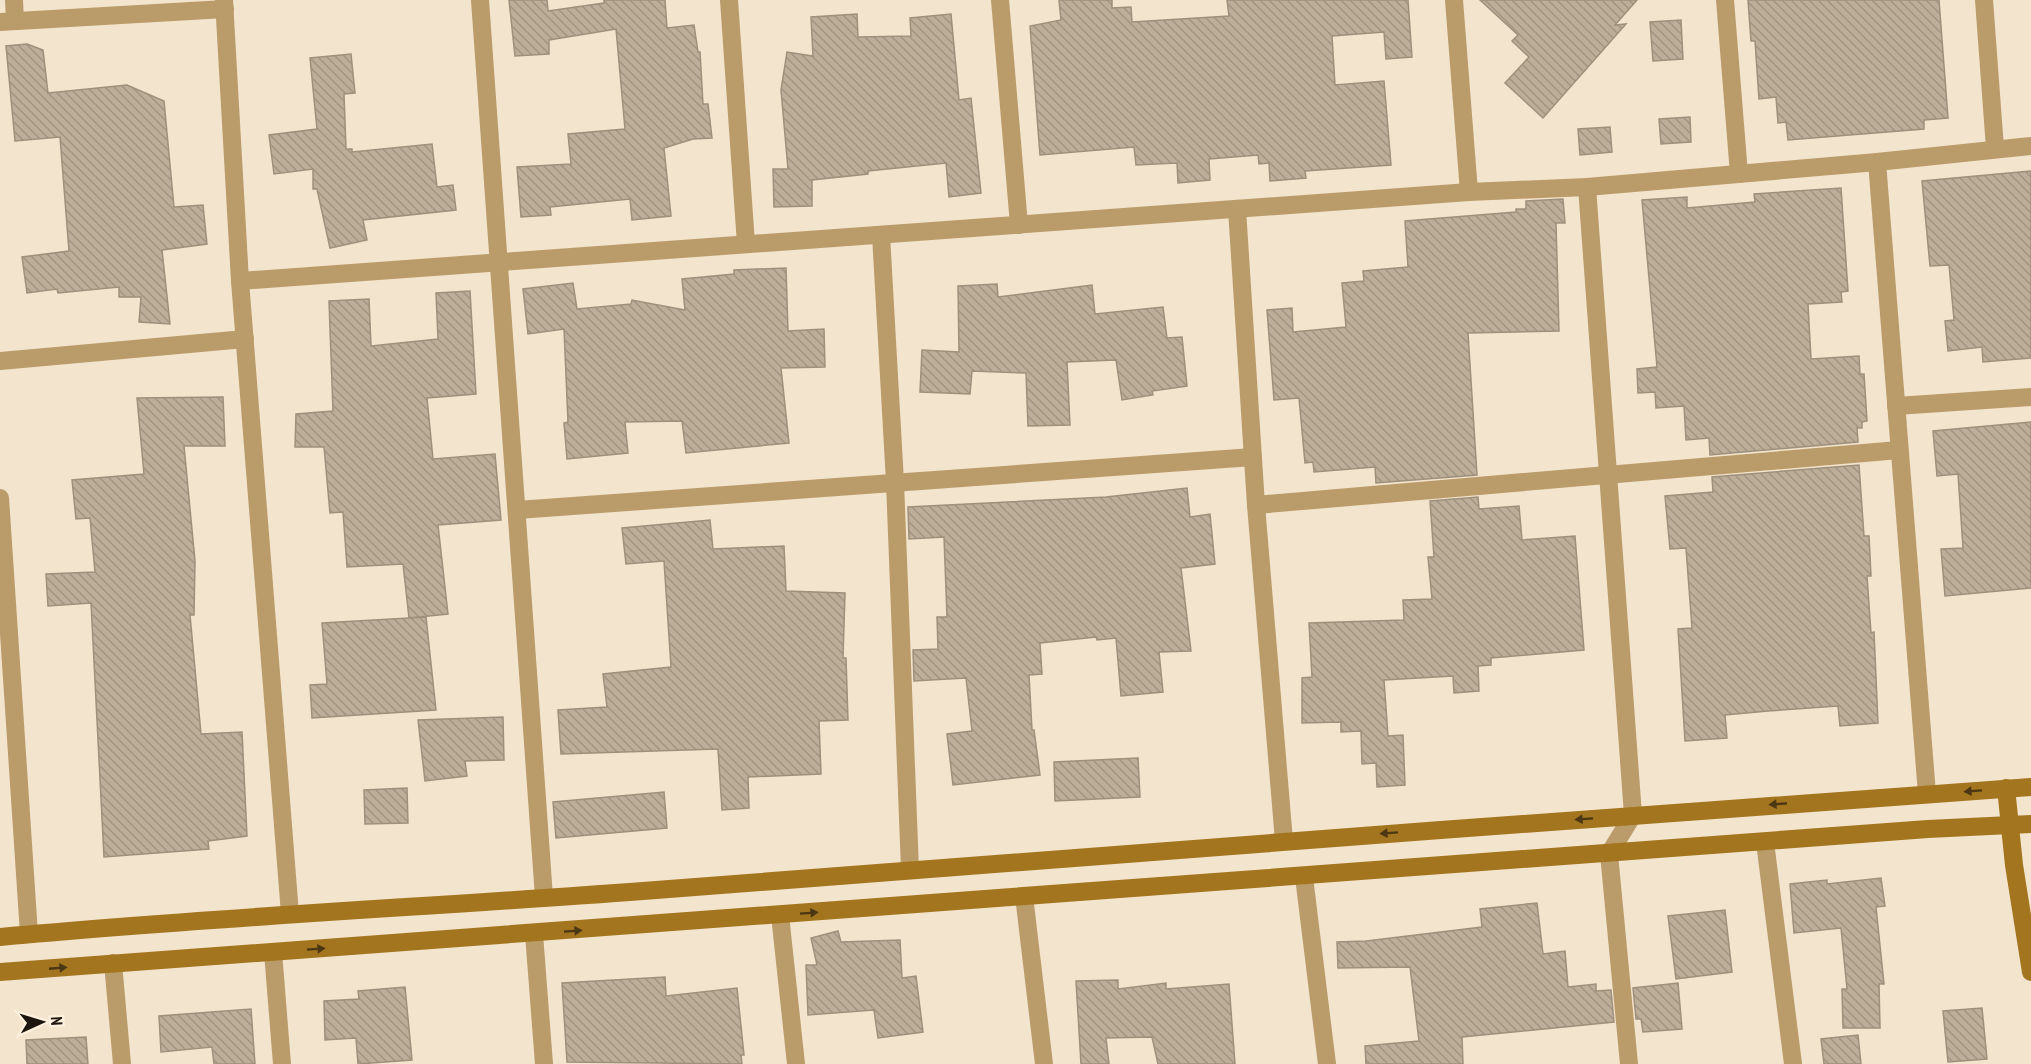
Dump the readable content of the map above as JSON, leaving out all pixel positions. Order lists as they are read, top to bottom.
{
  "north": "right"
}
